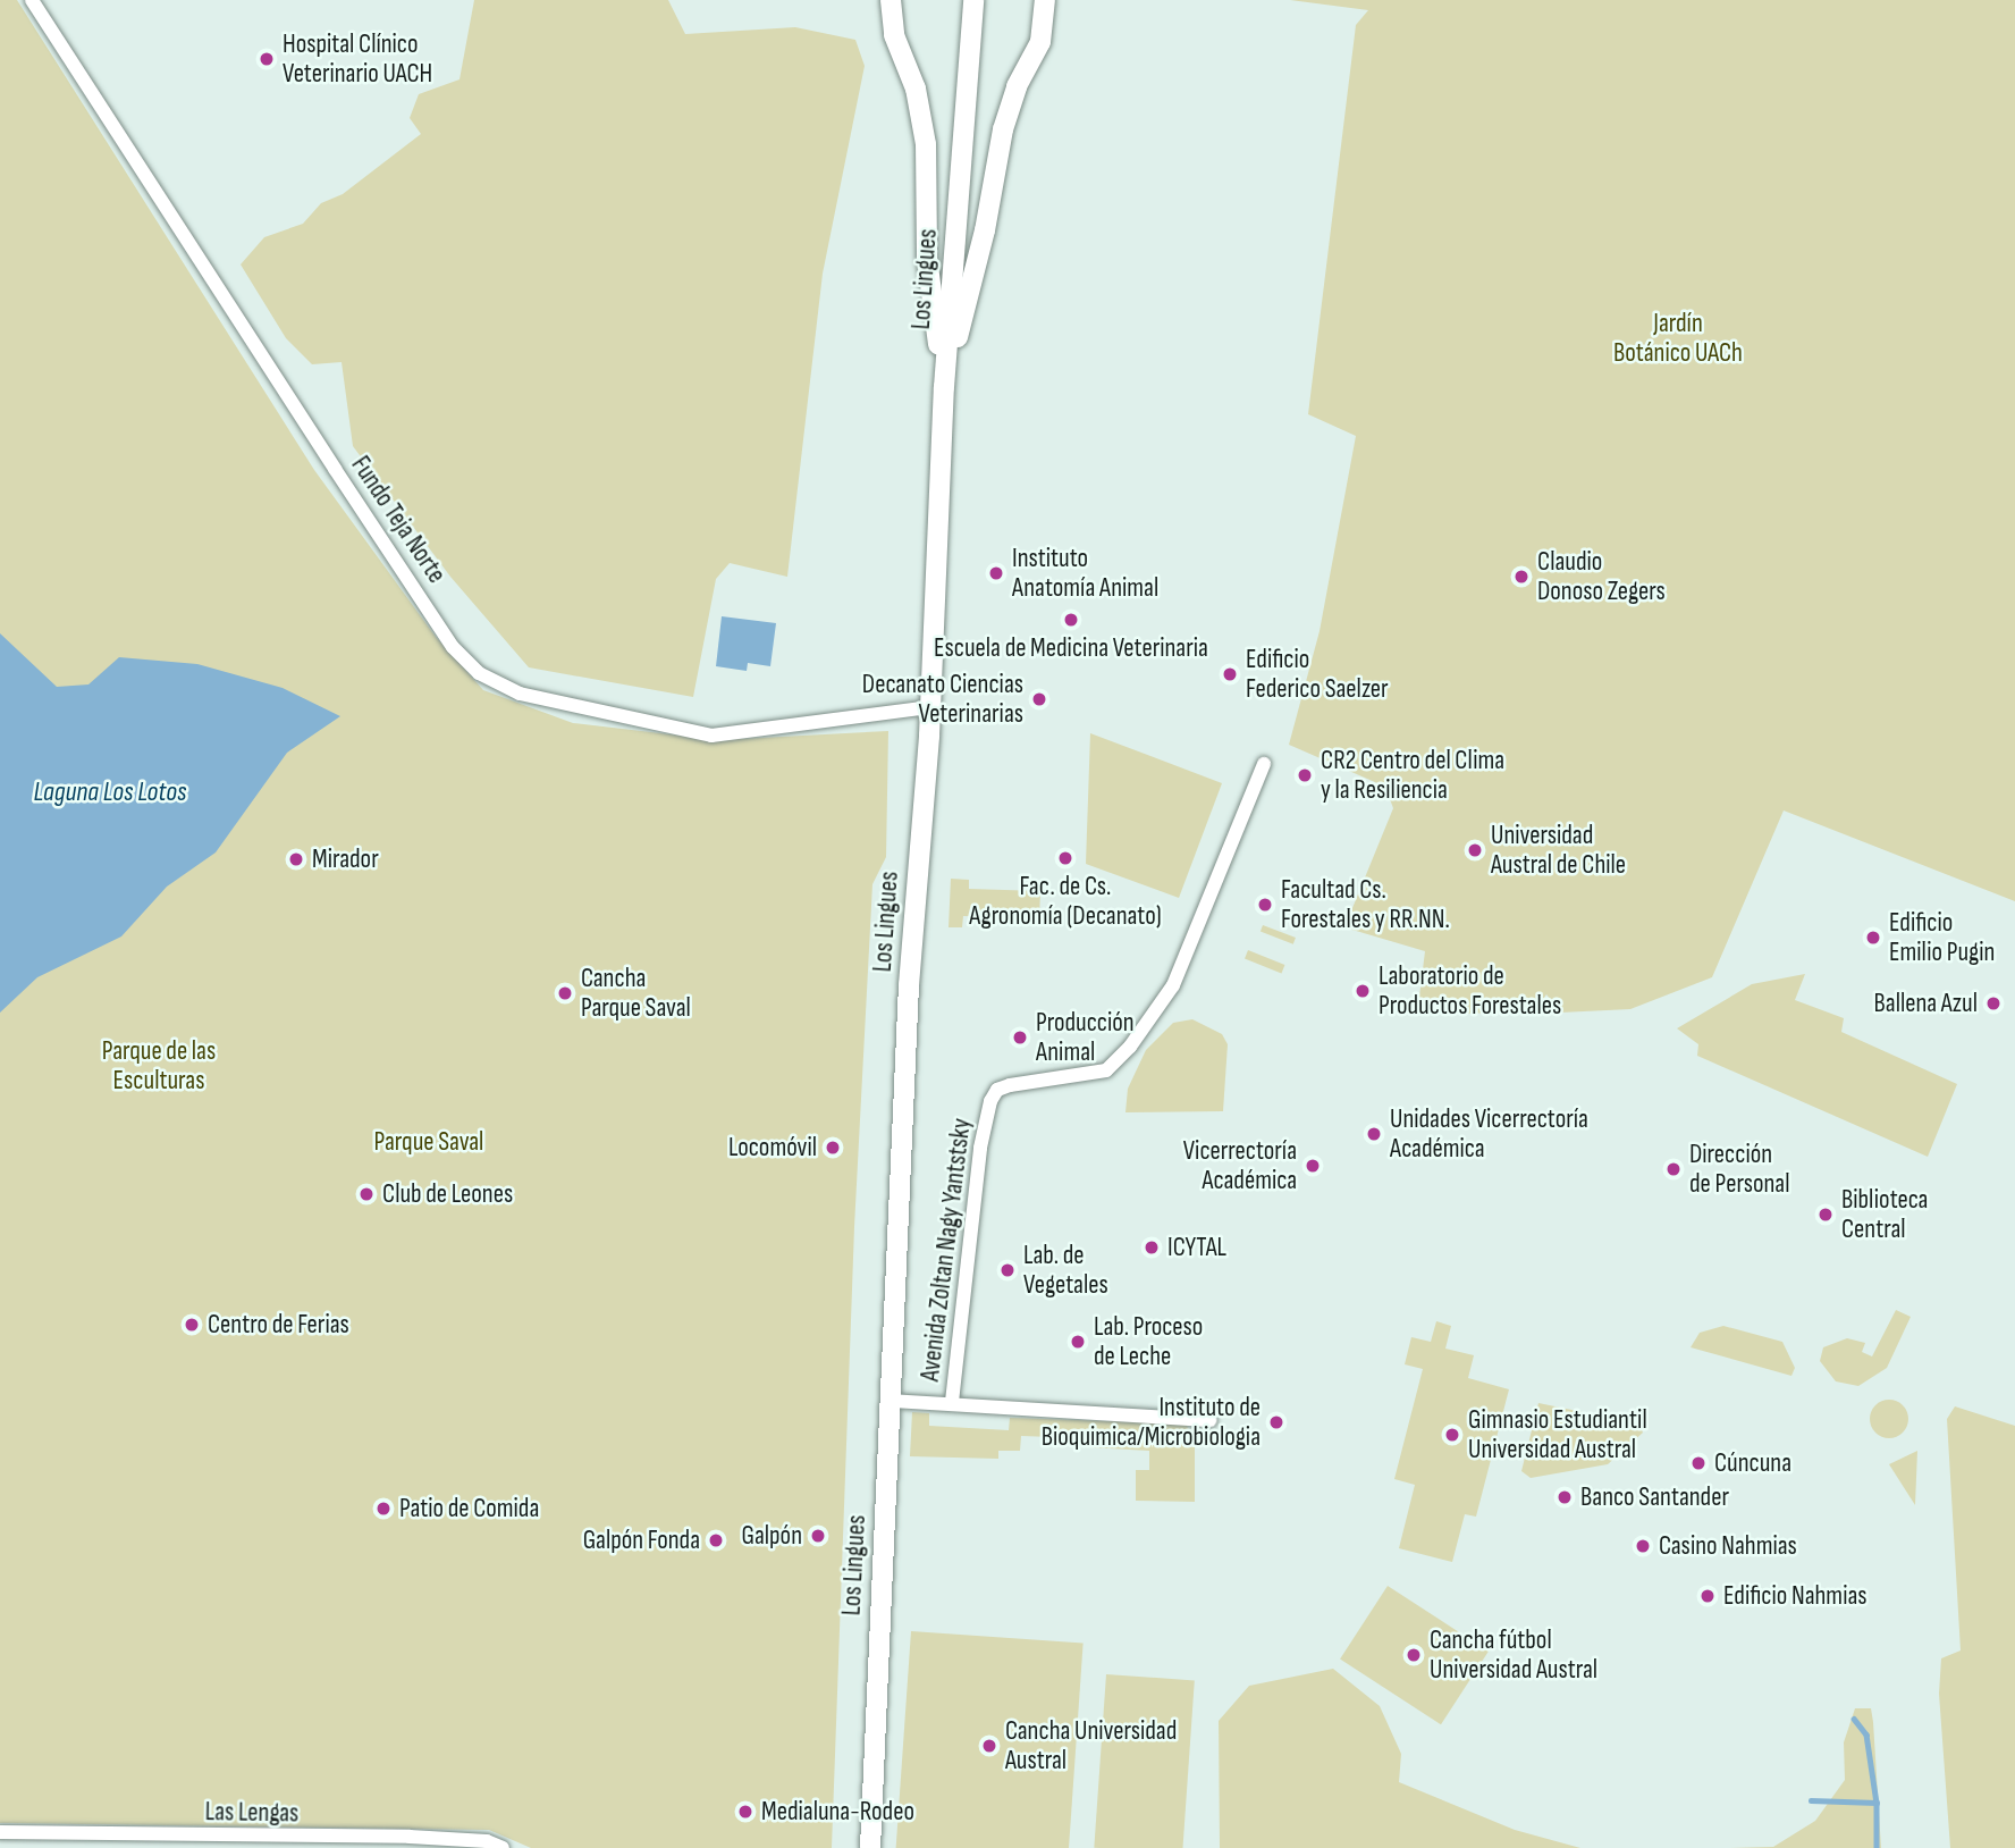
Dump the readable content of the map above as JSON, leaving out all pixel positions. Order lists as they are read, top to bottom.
{
  "streets": {
    "main road": ["Los Lingues"],
    "street": ["Fundo Teja Norte", "Avenida Zoltan Nagy Yantstsky", "Las Lengas"]
  },
  "crossings": [
    ["Los Lingues", "Fundo Teja Norte"]
  ],
  "water": ["Laguna Los Lotos"],
  "parks": ["Jardín Botánico UACh", "Parque de las Esculturas", "Parque Saval"],
  "places": [
    "Hospital Clínico Veterinario UACH",
    "Instituto Anatomía Animal",
    "Claudio Donoso Zegers",
    "Escuela de Medicina Veterinaria",
    "Edificio Federico Saelzer",
    "Decanato Ciencias Veterinarias",
    "CR2 Centro del Clima y la Resiliencia",
    "Universidad Austral de Chile",
    "Fac. de Cs. Agronomía (Decanato)",
    "Mirador",
    "Facultad Cs. Forestales y RR.NN.",
    "Edificio Emilio Pugin",
    "Laboratorio de Productos Forestales",
    "Cancha Parque Saval",
    "Ballena Azul",
    "Producción Animal",
    "Unidades Vicerrectoría Académica",
    "Locomóvil",
    "Vicerrectoría Académica",
    "Dirección de Personal",
    "Club de Leones",
    "Biblioteca Central",
    "ICYTAL",
    "Lab. de Vegetales",
    "Centro de Ferias",
    "Lab. Proceso de Leche",
    "Instituto de Bioquimica/Microbiologia",
    "Gimnasio Estudiantil Universidad Austral",
    "Cúncuna",
    "Banco Santander",
    "Patio de Comida",
    "Galpón",
    "Galpón Fonda",
    "Casino Nahmias",
    "Edificio Nahmias",
    "Cancha fútbol Universidad Austral",
    "Cancha Universidad Austral",
    "Medialuna-Rodeo"
  ]
}
